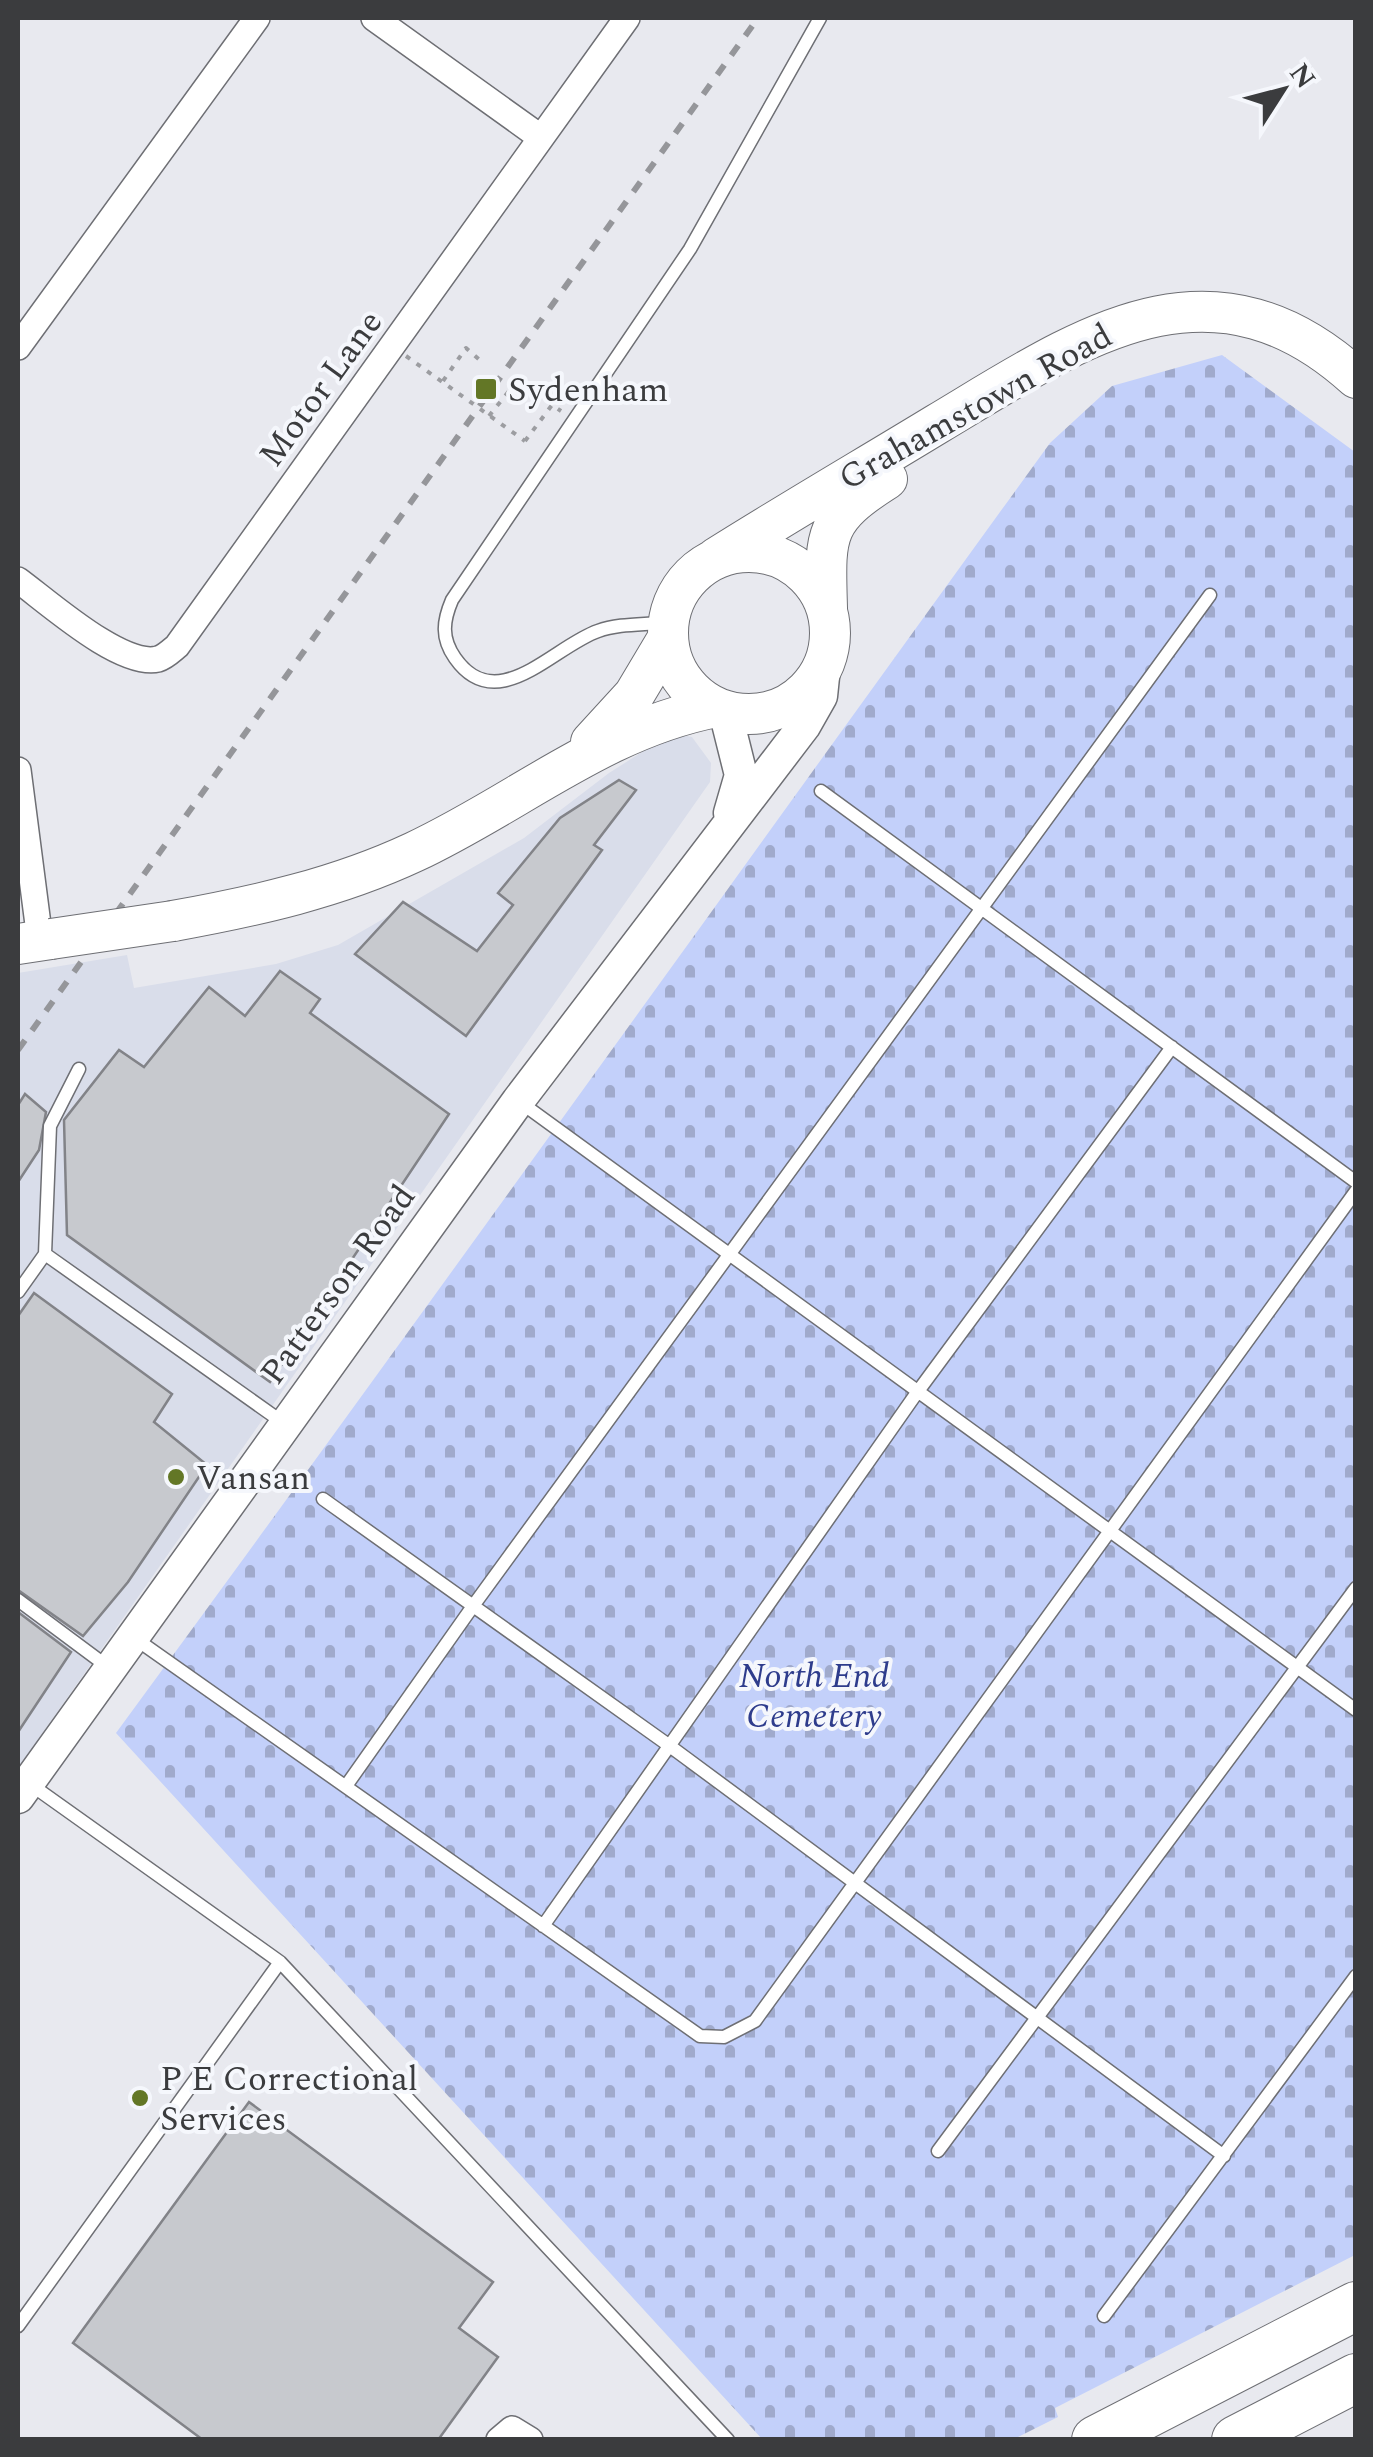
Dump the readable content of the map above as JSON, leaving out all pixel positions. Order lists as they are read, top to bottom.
{
  "streets": {
    "main road": ["Grahamstown Road"],
    "street": ["Motor Lane", "Patterson Road"]
  },
  "crossings": [
    ["Grahamstown Road", "Patterson Road"]
  ],
  "parks": ["North End Cemetery"],
  "places": {
    "transit": ["Sydenham"],
    "other": ["Vansan", "P E Correctional Services"]
  },
  "north": "top right"
}
